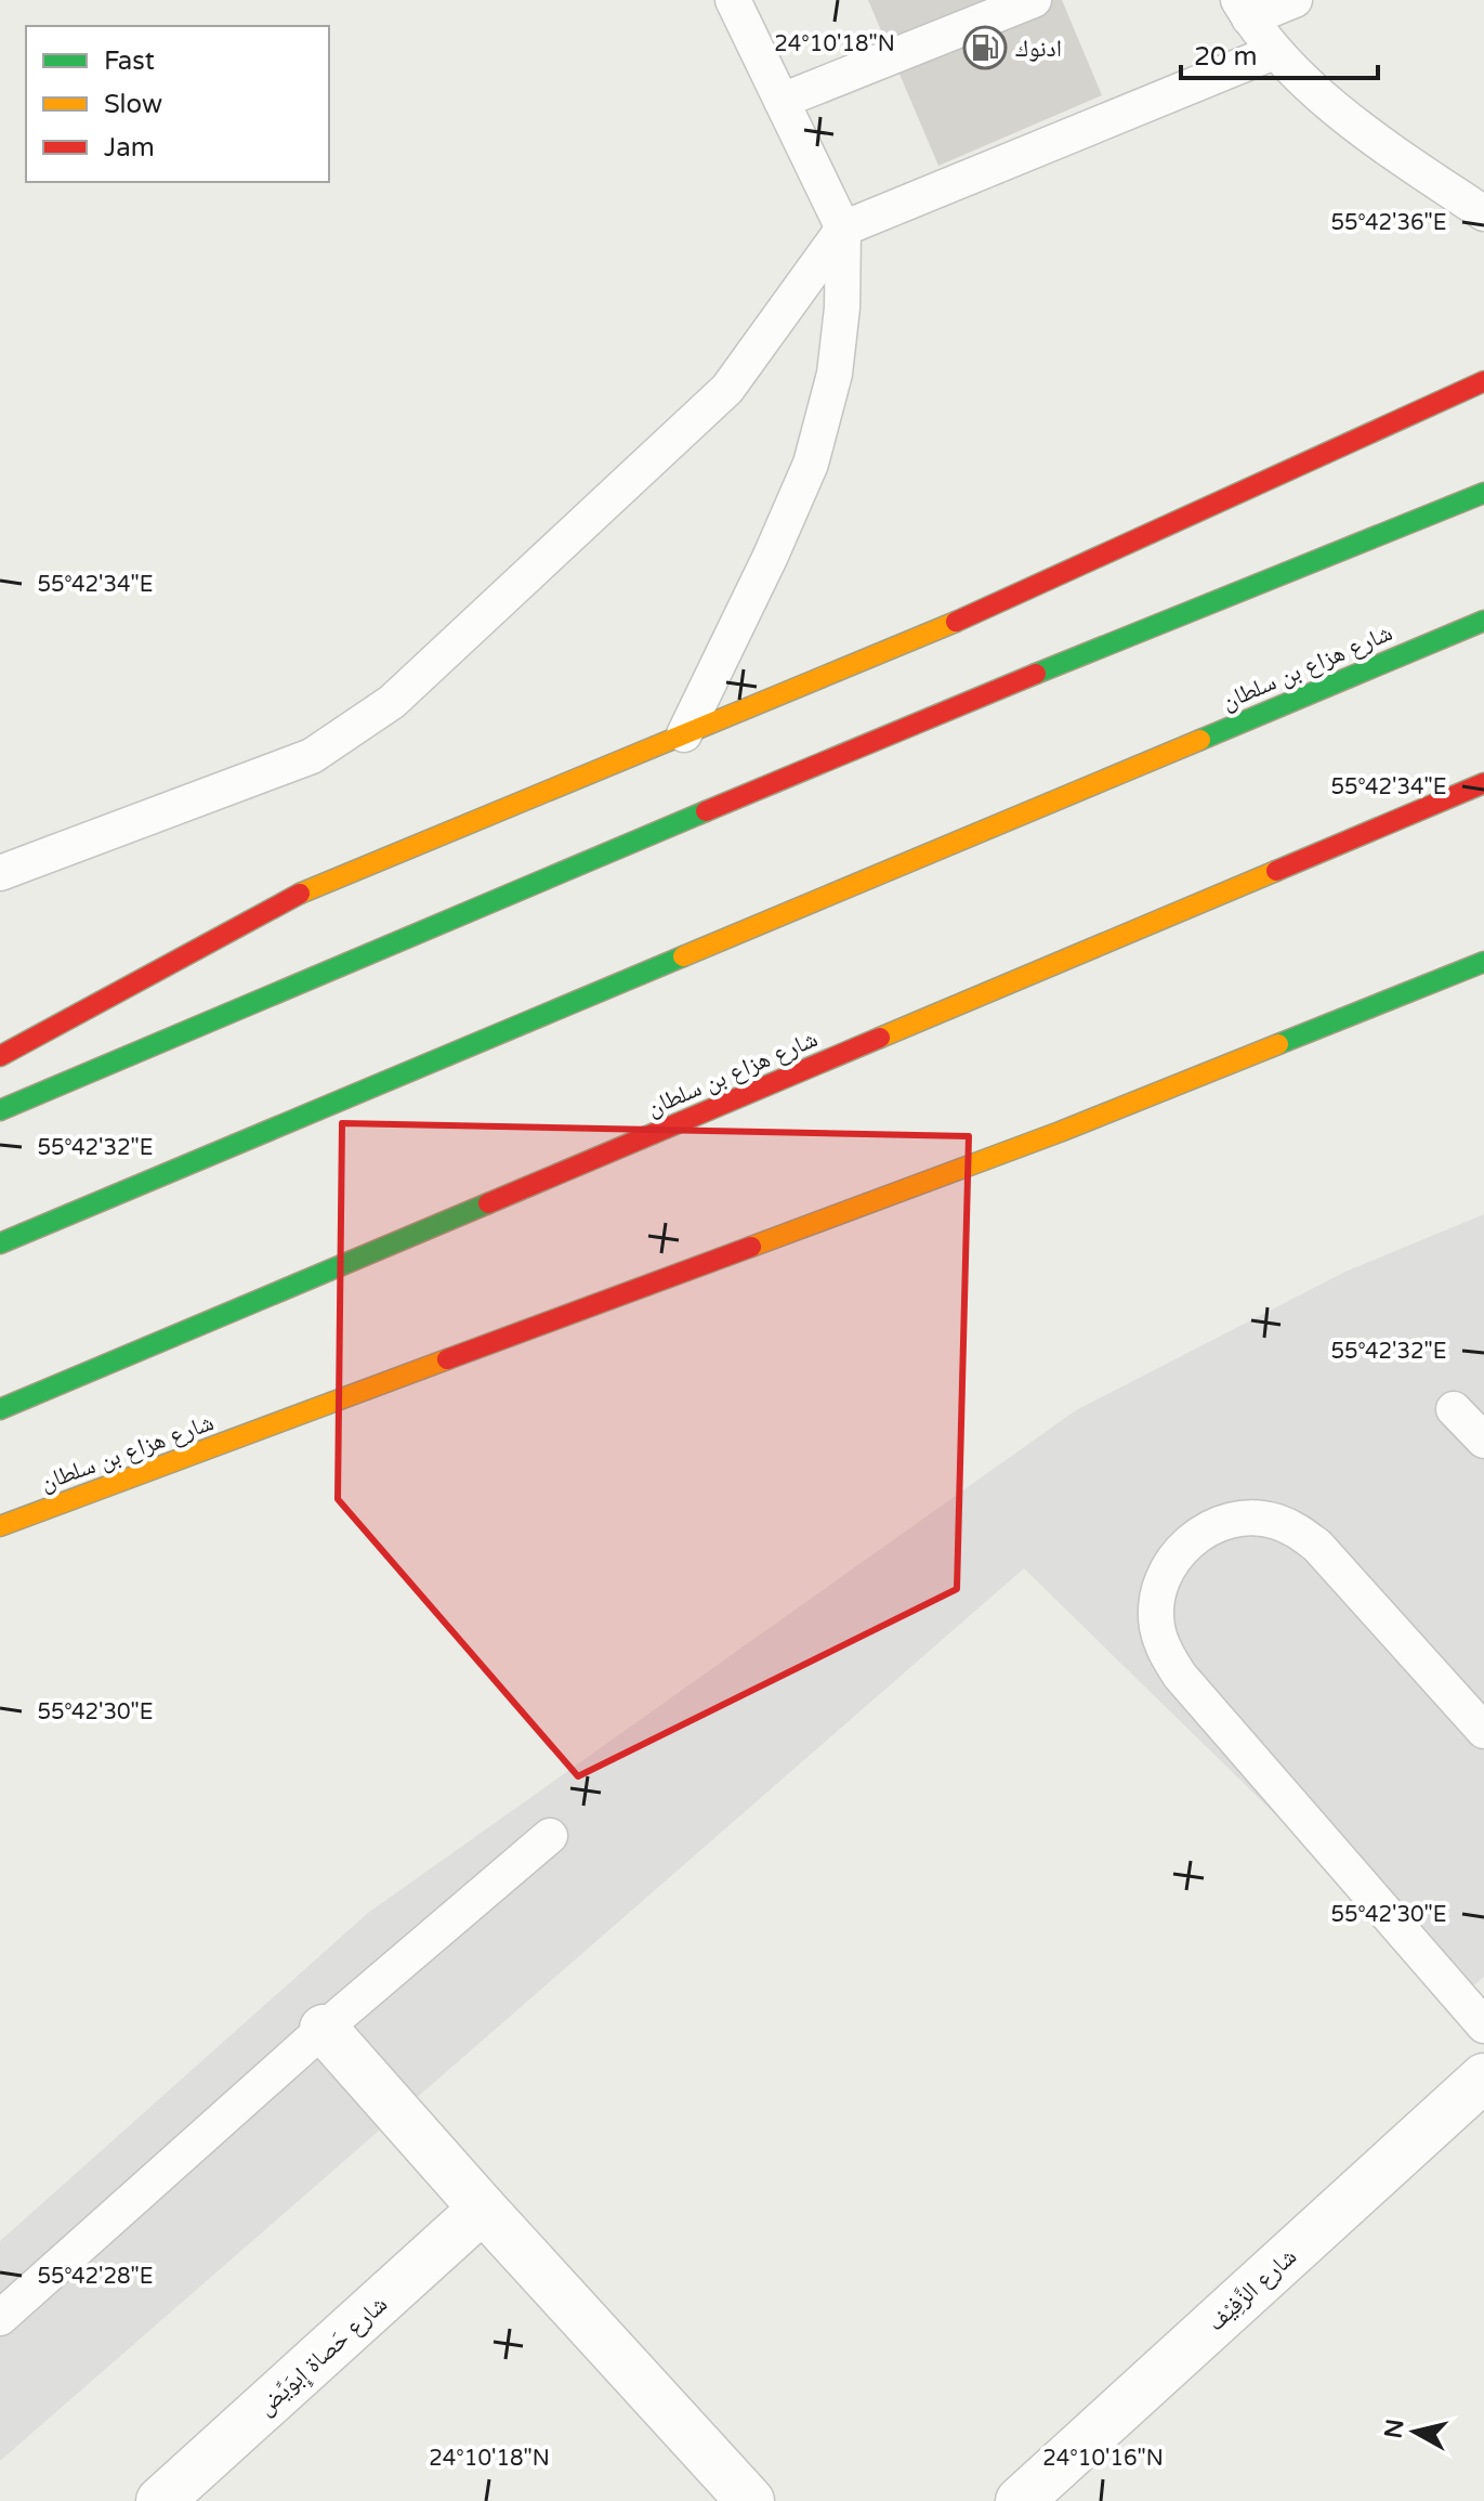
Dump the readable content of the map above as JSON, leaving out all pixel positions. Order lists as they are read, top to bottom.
{
  "streets": {
    "main road": ["شارع هزاع بن سلطان"],
    "street": ["شارع الزَّفِيْف", "شارع حَصاة إِبوَيِّض"]
  },
  "places": {
    "fuel station": ["ادنوك"]
  },
  "legend": ["Fast", "Slow", "Jam"],
  "scale_bar": "20 m",
  "north": "left",
  "coordinates": [
    "24°10'18\"N",
    "55°42'36\"E",
    "55°42'34\"E",
    "55°42'32\"E",
    "55°42'30\"E",
    "55°42'28\"E",
    "24°10'16\"N"
  ]
}
